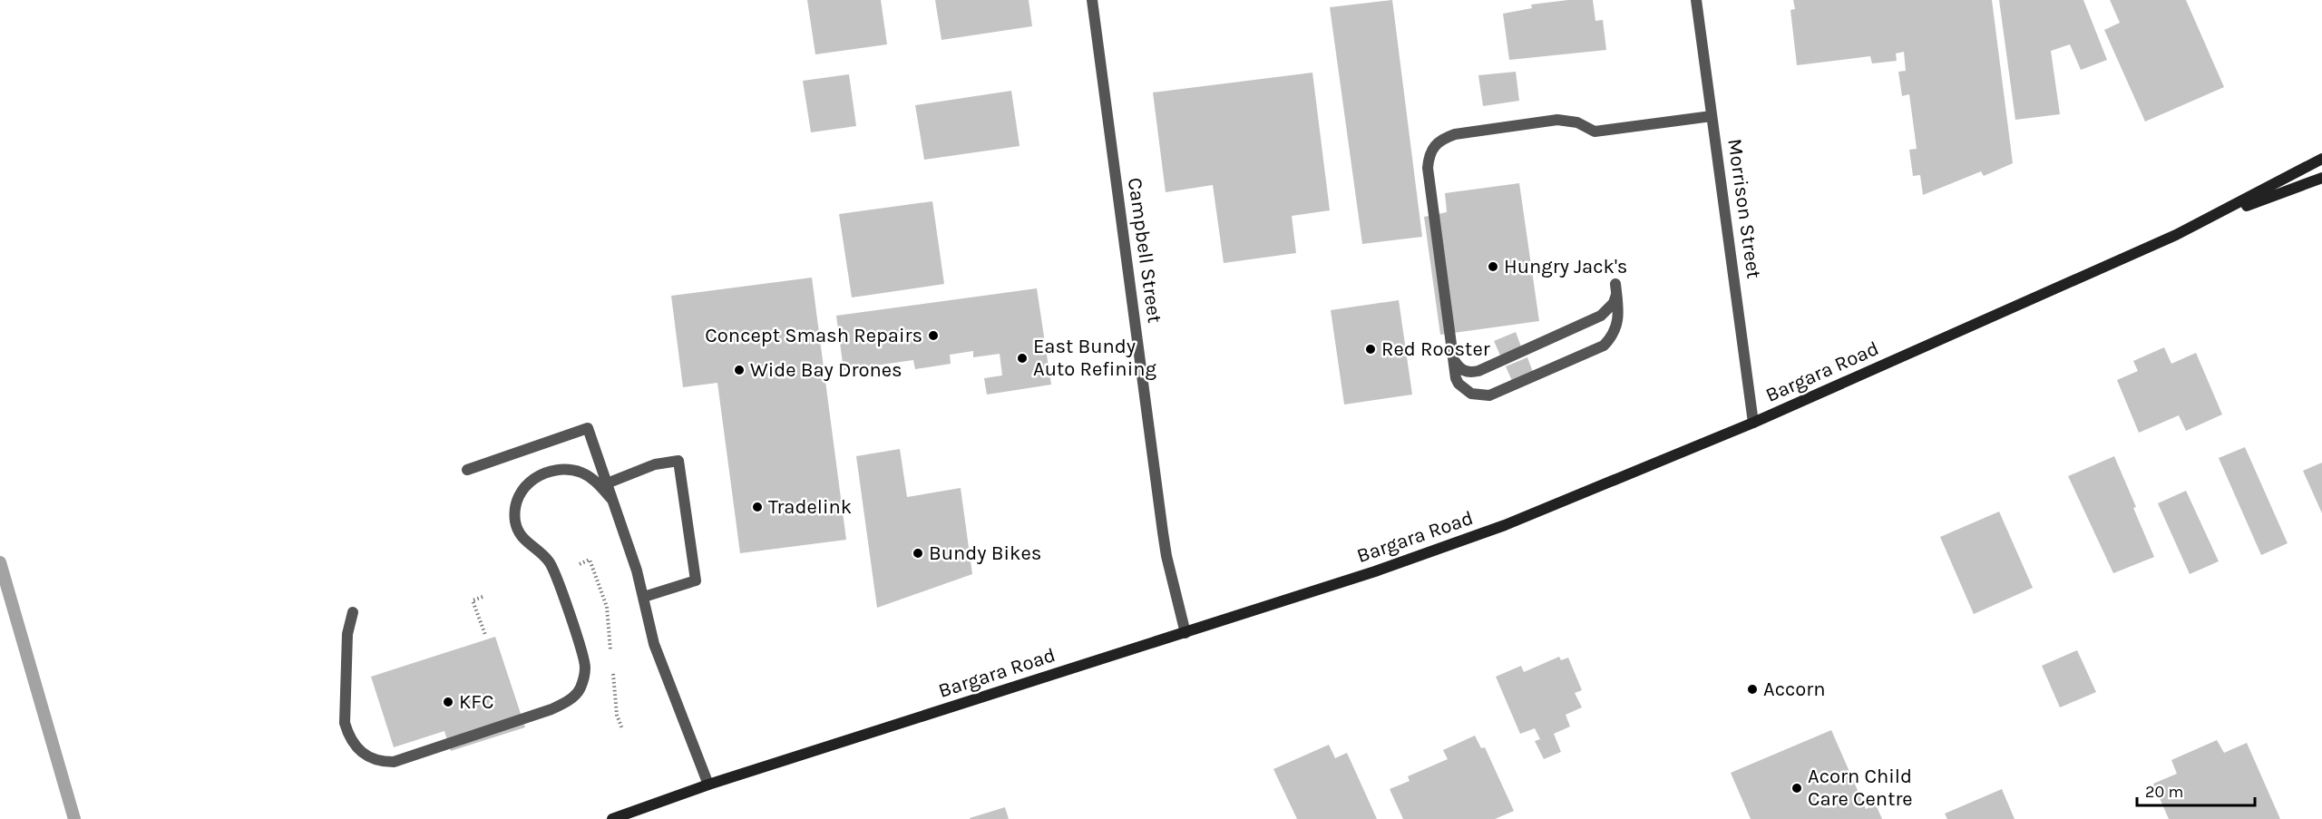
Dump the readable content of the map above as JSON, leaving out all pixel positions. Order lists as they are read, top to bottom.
{
  "streets": {
    "main road": ["Bargara Road"],
    "street": ["Morrison Street", "Campbell Street"]
  },
  "crossings": [
    ["Morrison Street", "Bargara Road"],
    ["Campbell Street", "Bargara Road"]
  ],
  "places": [
    "Hungry Jack's",
    "Concept Smash Repairs",
    "Red Rooster",
    "East Bundy Auto Refining",
    "Wide Bay Drones",
    "Tradelink",
    "Bundy Bikes",
    "Accorn",
    "KFC",
    "Acorn Child Care Centre"
  ],
  "scale_bar": "20 m"
}
